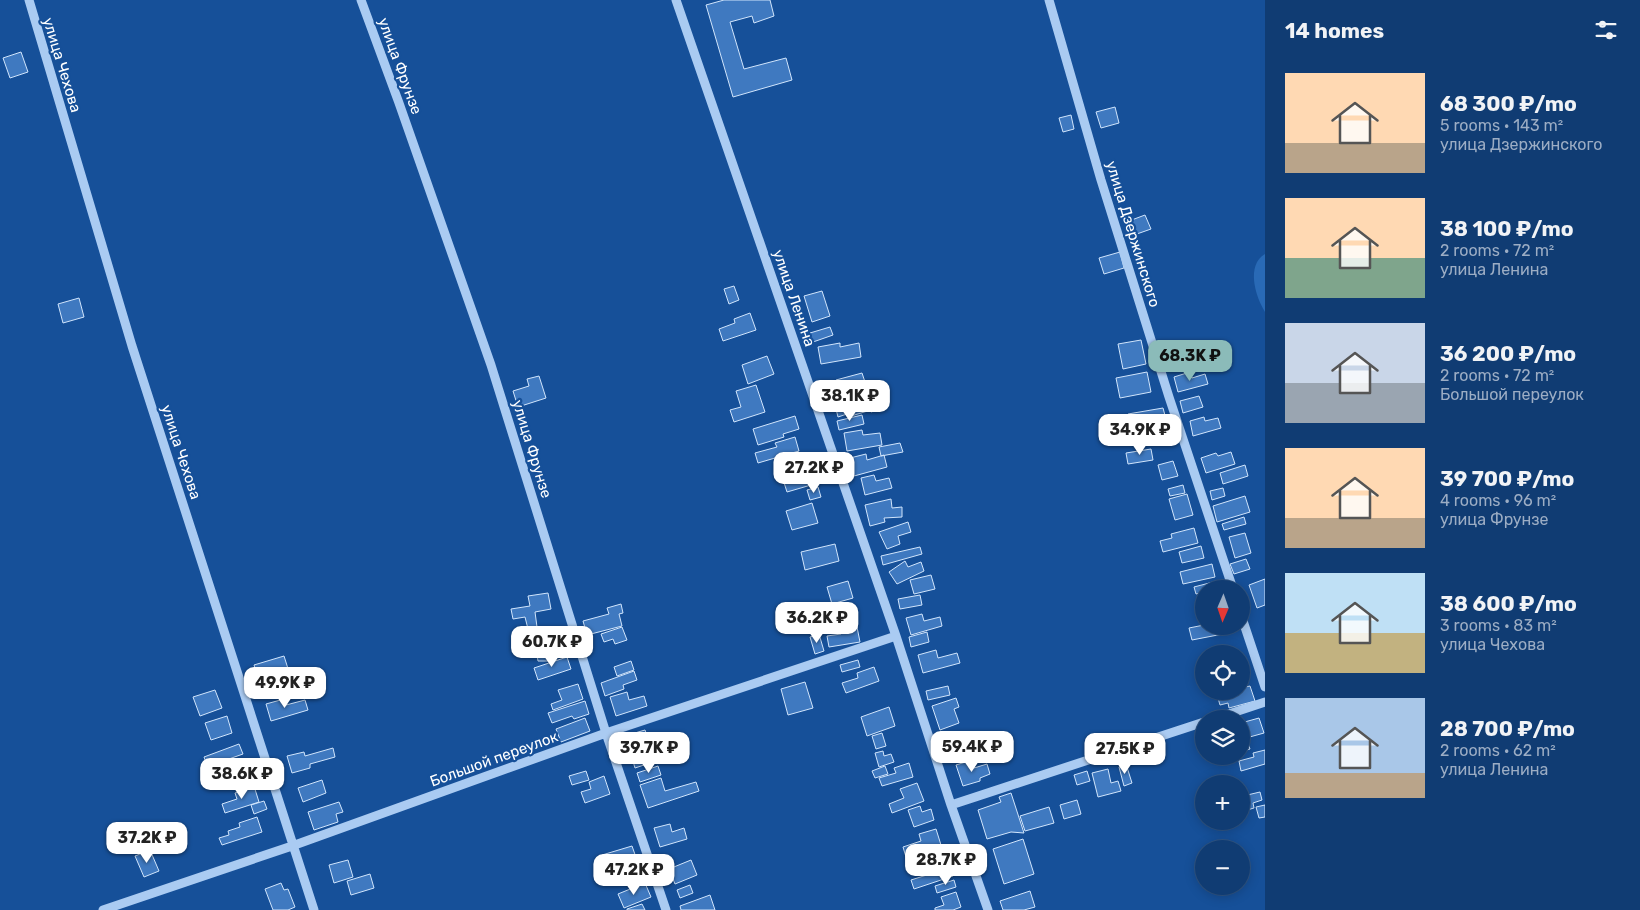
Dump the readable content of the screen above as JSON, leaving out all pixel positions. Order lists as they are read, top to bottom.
{
  "streets": {
    "street": [
      "улица Чехова",
      "улица Фрунзе",
      "улица Дзержинского",
      "улица Ленина",
      "Большой переулок"
    ]
  },
  "crossings": [
    ["улица Чехова", "Большой переулок"],
    ["улица Фрунзе", "Большой переулок"],
    ["улица Ленина", "Большой переулок"]
  ],
  "north": "bottom",
  "page": {
    "heading": "14 homes",
    "list": [
      {
        "name": "68 300 ₽/mo",
        "note": "5 rooms · 143 m² · улица Дзержинского"
      },
      {
        "name": "38 100 ₽/mo",
        "note": "2 rooms · 72 m² · улица Ленина"
      },
      {
        "name": "36 200 ₽/mo",
        "note": "2 rooms · 72 m² · Большой переулок"
      },
      {
        "name": "39 700 ₽/mo",
        "note": "4 rooms · 96 m² · улица Фрунзе"
      },
      {
        "name": "38 600 ₽/mo",
        "note": "3 rooms · 83 m² · улица Чехова"
      },
      {
        "name": "28 700 ₽/mo",
        "note": "2 rooms · 62 m² · улица Ленина"
      }
    ],
    "price": [
      "68.3K ₽",
      "38.1K ₽",
      "34.9K ₽",
      "27.2K ₽",
      "36.2K ₽",
      "60.7K ₽",
      "49.9K ₽",
      "59.4K ₽",
      "39.7K ₽",
      "27.5K ₽",
      "38.6K ₽",
      "37.2K ₽",
      "28.7K ₽",
      "47.2K ₽"
    ],
    "map_buttons": ["+", "−"]
  }
}
